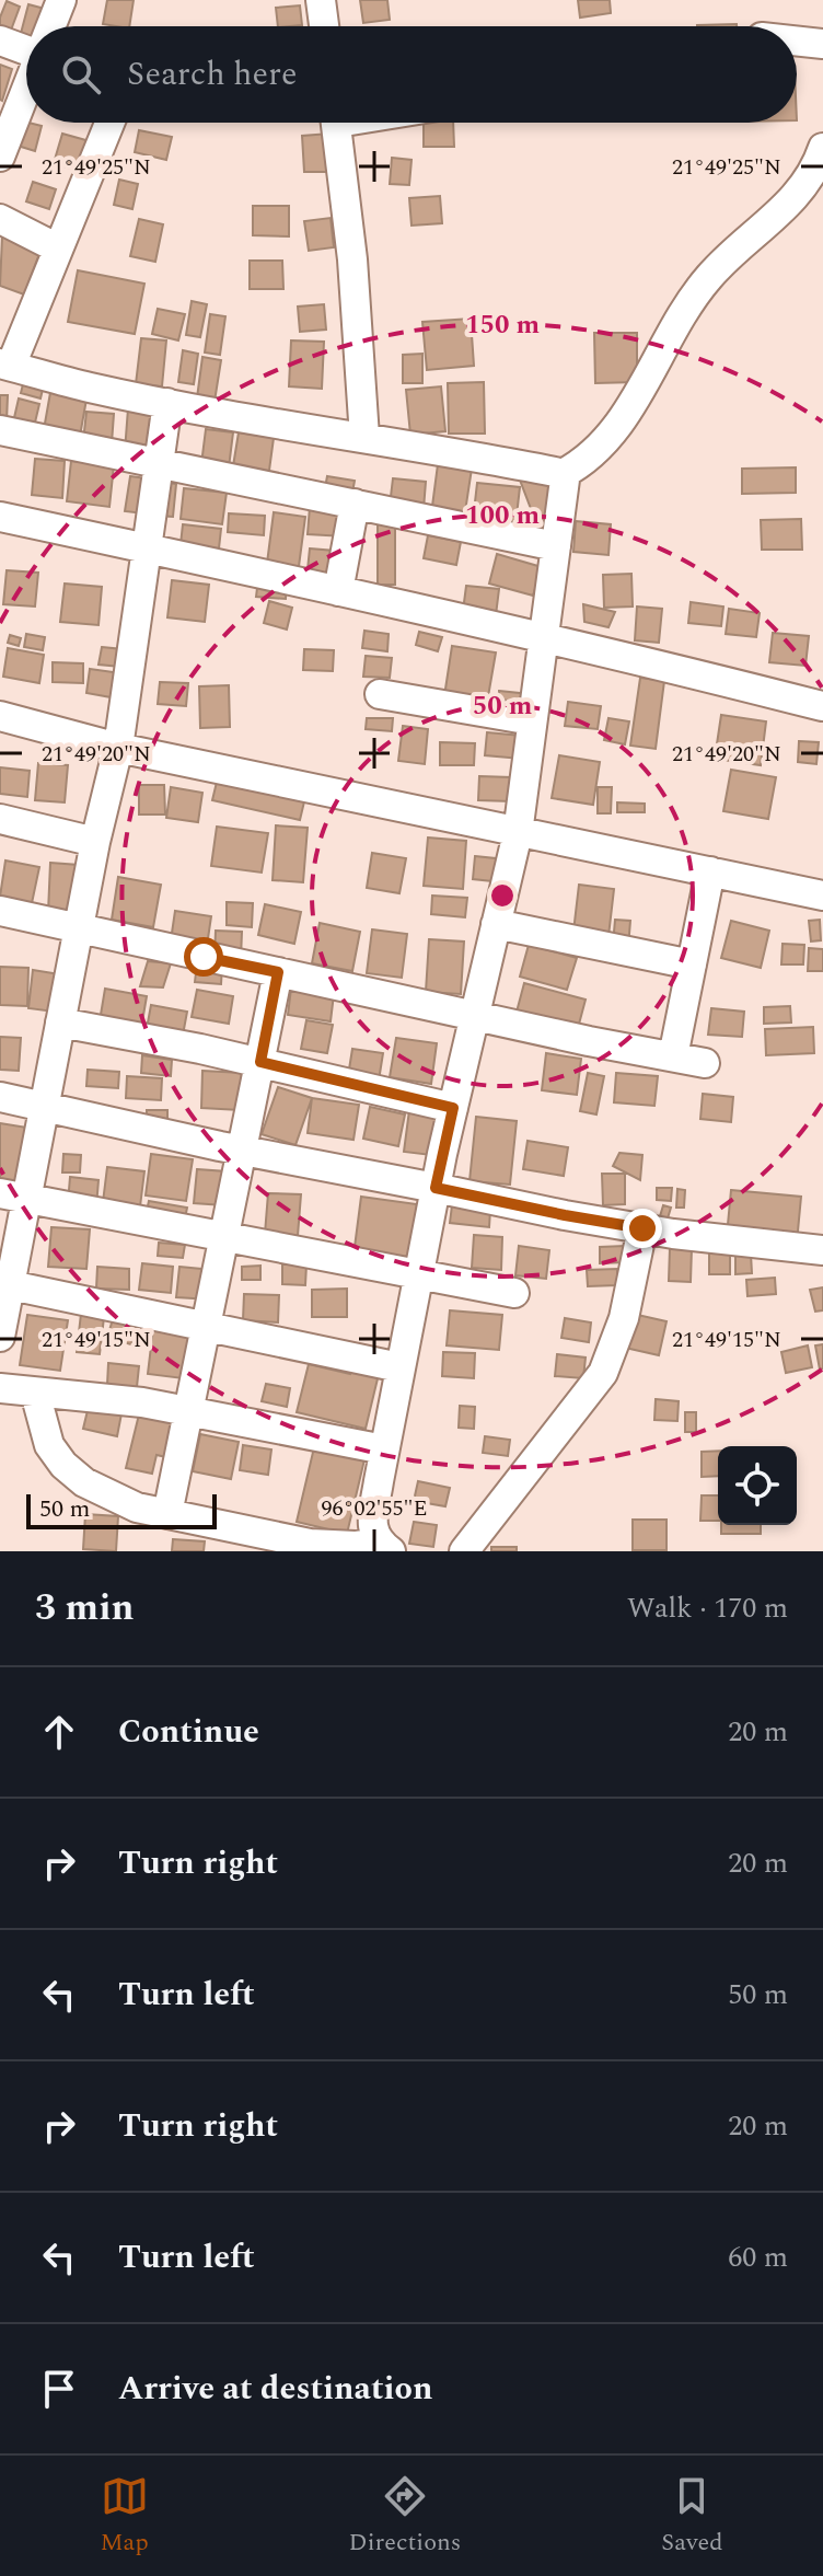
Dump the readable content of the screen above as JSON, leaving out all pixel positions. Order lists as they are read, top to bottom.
{
  "scale_bar": "50 m",
  "page": {
    "search": "Search here",
    "scale": "50 m",
    "heading": ["3 min", "Walk · 170 m"],
    "list": [
      ["Continue", "20 m"],
      ["Turn right", "20 m"],
      ["Turn left", "50 m"],
      ["Turn right", "20 m"],
      ["Turn left", "60 m"],
      "Arrive at destination"
    ],
    "nav": ["Map", "Directions", "Saved"]
  },
  "coordinates": [
    "21°49'25\"N",
    "21°49'20\"N",
    "21°49'15\"N",
    "96°02'55\"E"
  ],
  "rings": ["150 m", "100 m", "50 m"]
}
